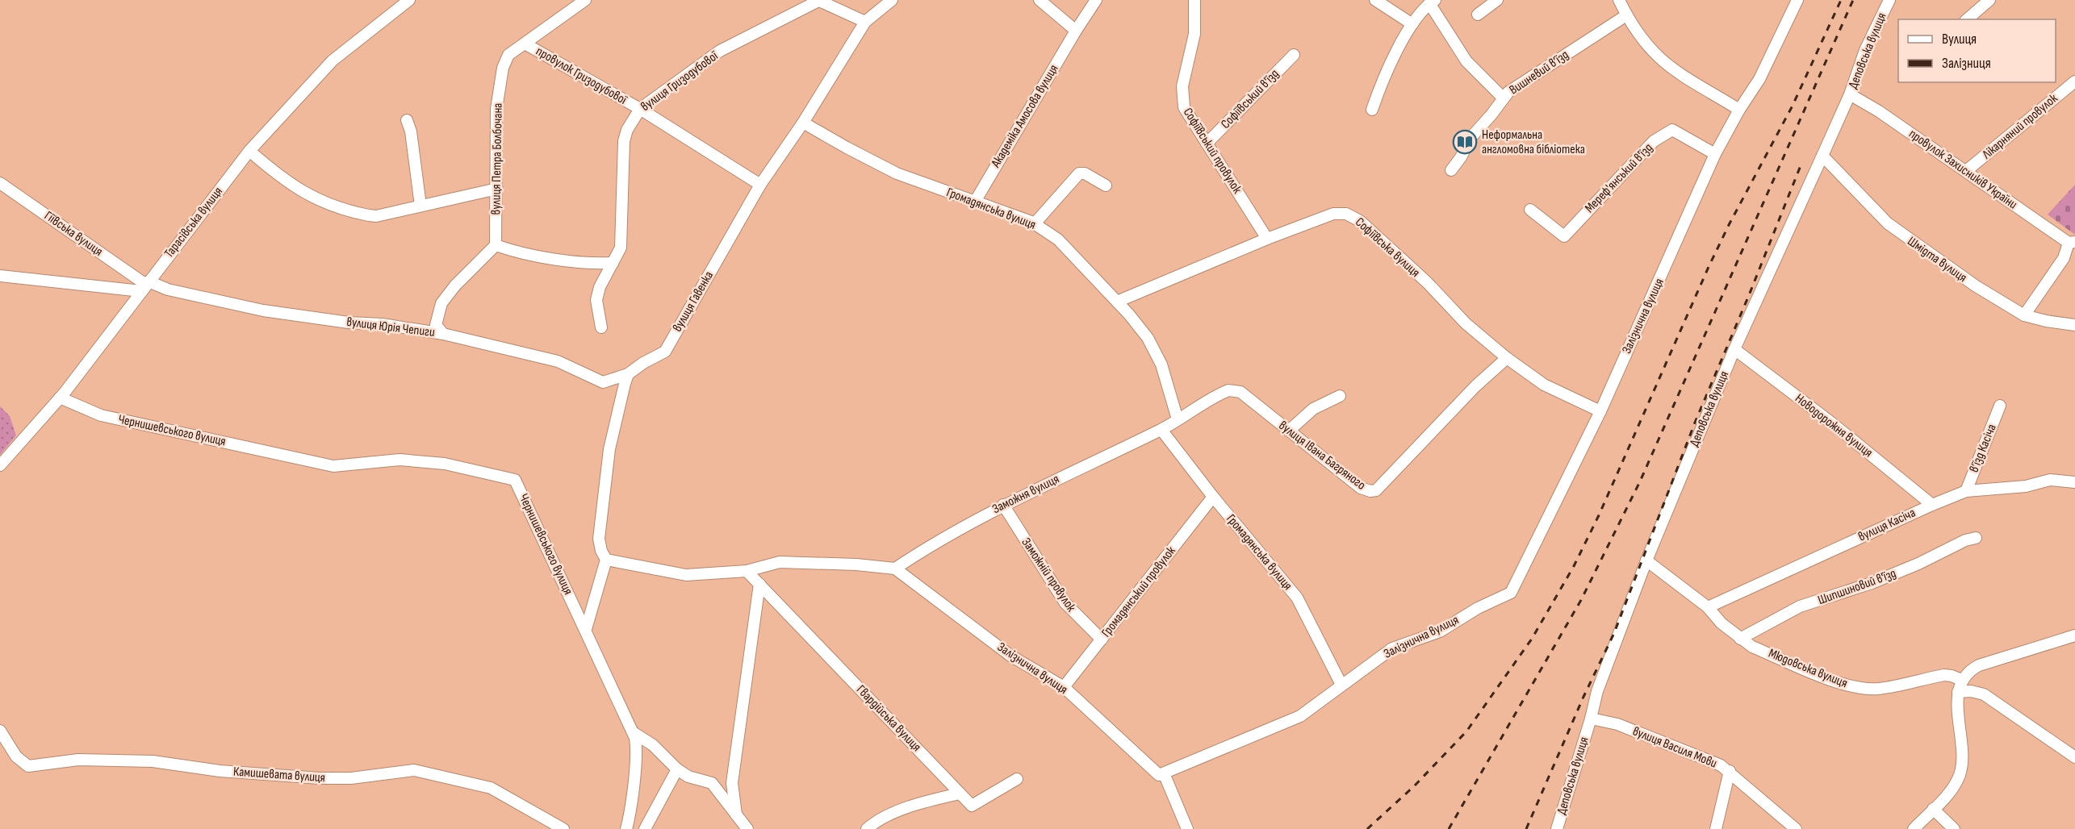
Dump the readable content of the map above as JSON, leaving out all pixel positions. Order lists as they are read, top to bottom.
{
  "streets": {
    "street": [
      "Деповська вулиця",
      "Вишневий в’їзд",
      "провулок Гризодубової",
      "вулиця Гризодубової",
      "Софіївський в'їзд",
      "Академіка Амосова вулиця",
      "Лікарняний провулок",
      "Софіївський провулок",
      "вулиця Петра Болбочана",
      "провулок Захисників України",
      "Мереф'янський в'їзд",
      "Громадянська вулиця",
      "Тарасівська вулиця",
      "Гіївська вулиця",
      "Софіївська вулиця",
      "Шмідта вулиця",
      "вулиця Гавенка",
      "Залізнична вулиця",
      "вулиця Юрія Чепиги",
      "Новодорожня вулиця",
      "Чернишевського вулиця",
      "в’їзд Касіча",
      "вулиця Івана Багряного",
      "Заможня вулиця",
      "вулиця Касіча",
      "Заможній провулок",
      "Шипшиновий в'їзд",
      "Громадянський провулок",
      "Мюдовська вулиця",
      "Гвардійська вулиця",
      "вулиця Василя Мови",
      "Камишевата вулиця"
    ]
  },
  "crossings": [
    ["Деповська вулиця", "провулок Захисників України"],
    ["Деповська вулиця", "Шмідта вулиця"],
    ["Деповська вулиця", "Новодорожня вулиця"],
    ["Деповська вулиця", "Мюдовська вулиця"],
    ["Деповська вулиця", "вулиця Василя Мови"],
    ["провулок Гризодубової", "вулиця Гризодубової"],
    ["провулок Гризодубової", "вулиця Петра Болбочана"],
    ["провулок Гризодубової", "вулиця Гавенка"],
    ["Софіївський в'їзд", "Софіївський провулок"],
    ["Академіка Амосова вулиця", "Громадянська вулиця"],
    ["Лікарняний провулок", "провулок Захисників України"],
    ["Софіївський провулок", "Софіївська вулиця"],
    ["Мереф'янський в'їзд", "Залізнична вулиця"],
    ["Громадянська вулиця", "Софіївська вулиця"],
    ["Громадянська вулиця", "вулиця Гавенка"],
    ["Громадянська вулиця", "Залізнична вулиця"],
    ["Громадянська вулиця", "вулиця Івана Багряного"],
    ["Громадянська вулиця", "Заможня вулиця"],
    ["Громадянська вулиця", "Громадянський провулок"],
    ["Тарасівська вулиця", "Гіївська вулиця"],
    ["Тарасівська вулиця", "вулиця Юрія Чепиги"],
    ["Тарасівська вулиця", "Чернишевського вулиця"],
    ["Гіївська вулиця", "вулиця Юрія Чепиги"],
    ["Софіївська вулиця", "Залізнична вулиця"],
    ["Софіївська вулиця", "вулиця Івана Багряного"],
    ["вулиця Гавенка", "вулиця Юрія Чепиги"],
    ["Залізнична вулиця", "Заможня вулиця"],
    ["Залізнична вулиця", "Громадянський провулок"],
    ["Новодорожня вулиця", "вулиця Касіча"],
    ["в’їзд Касіча", "вулиця Касіча"],
    ["вулиця Івана Багряного", "Заможня вулиця"],
    ["Заможня вулиця", "Заможній провулок"],
    ["вулиця Касіча", "Мюдовська вулиця"],
    ["Заможній провулок", "Громадянський провулок"],
    ["Шипшиновий в'їзд", "Мюдовська вулиця"]
  ],
  "places": {
    "library": ["Неформальна англомовна бібліотека"]
  },
  "legend": ["Вулиця", "Залізниця"]
}
